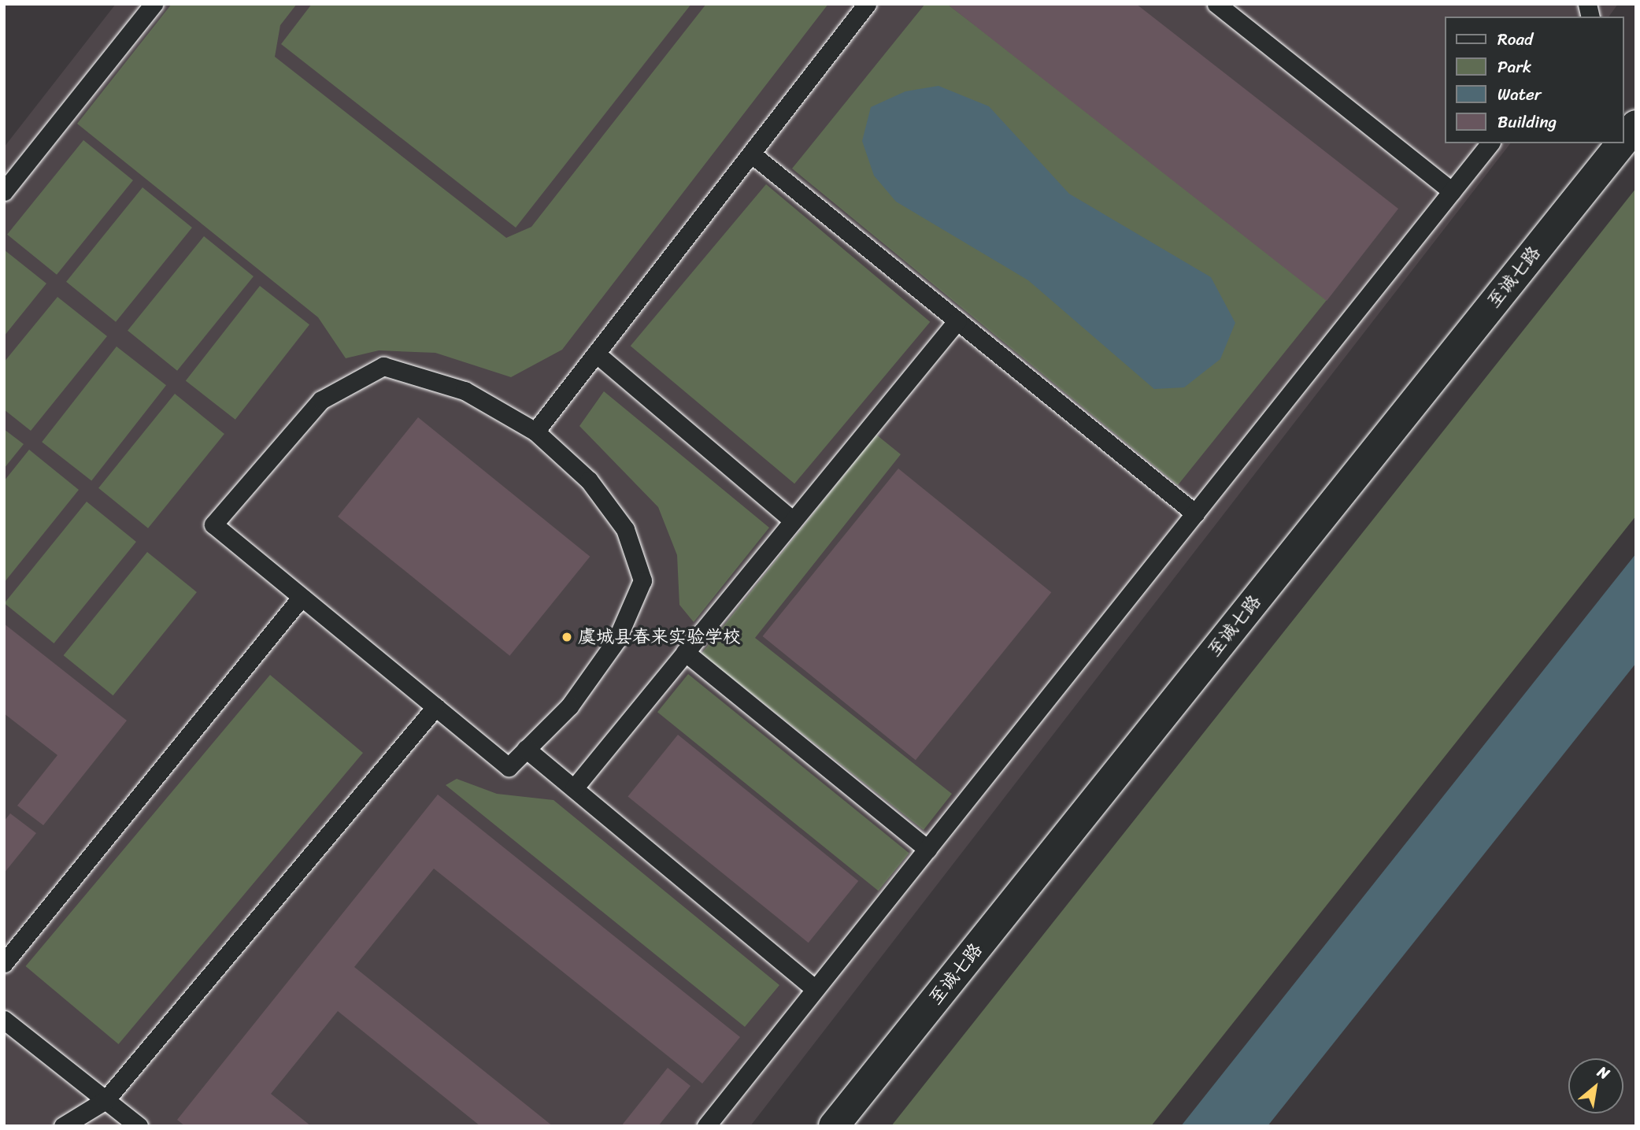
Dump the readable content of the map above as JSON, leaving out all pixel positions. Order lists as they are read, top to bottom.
{
  "streets": {
    "main road": ["至诚七路"]
  },
  "places": ["虞城县春来实验学校"],
  "legend": [
    "Road",
    "Park",
    "Water",
    "Building"
  ],
  "north": "top right"
}
